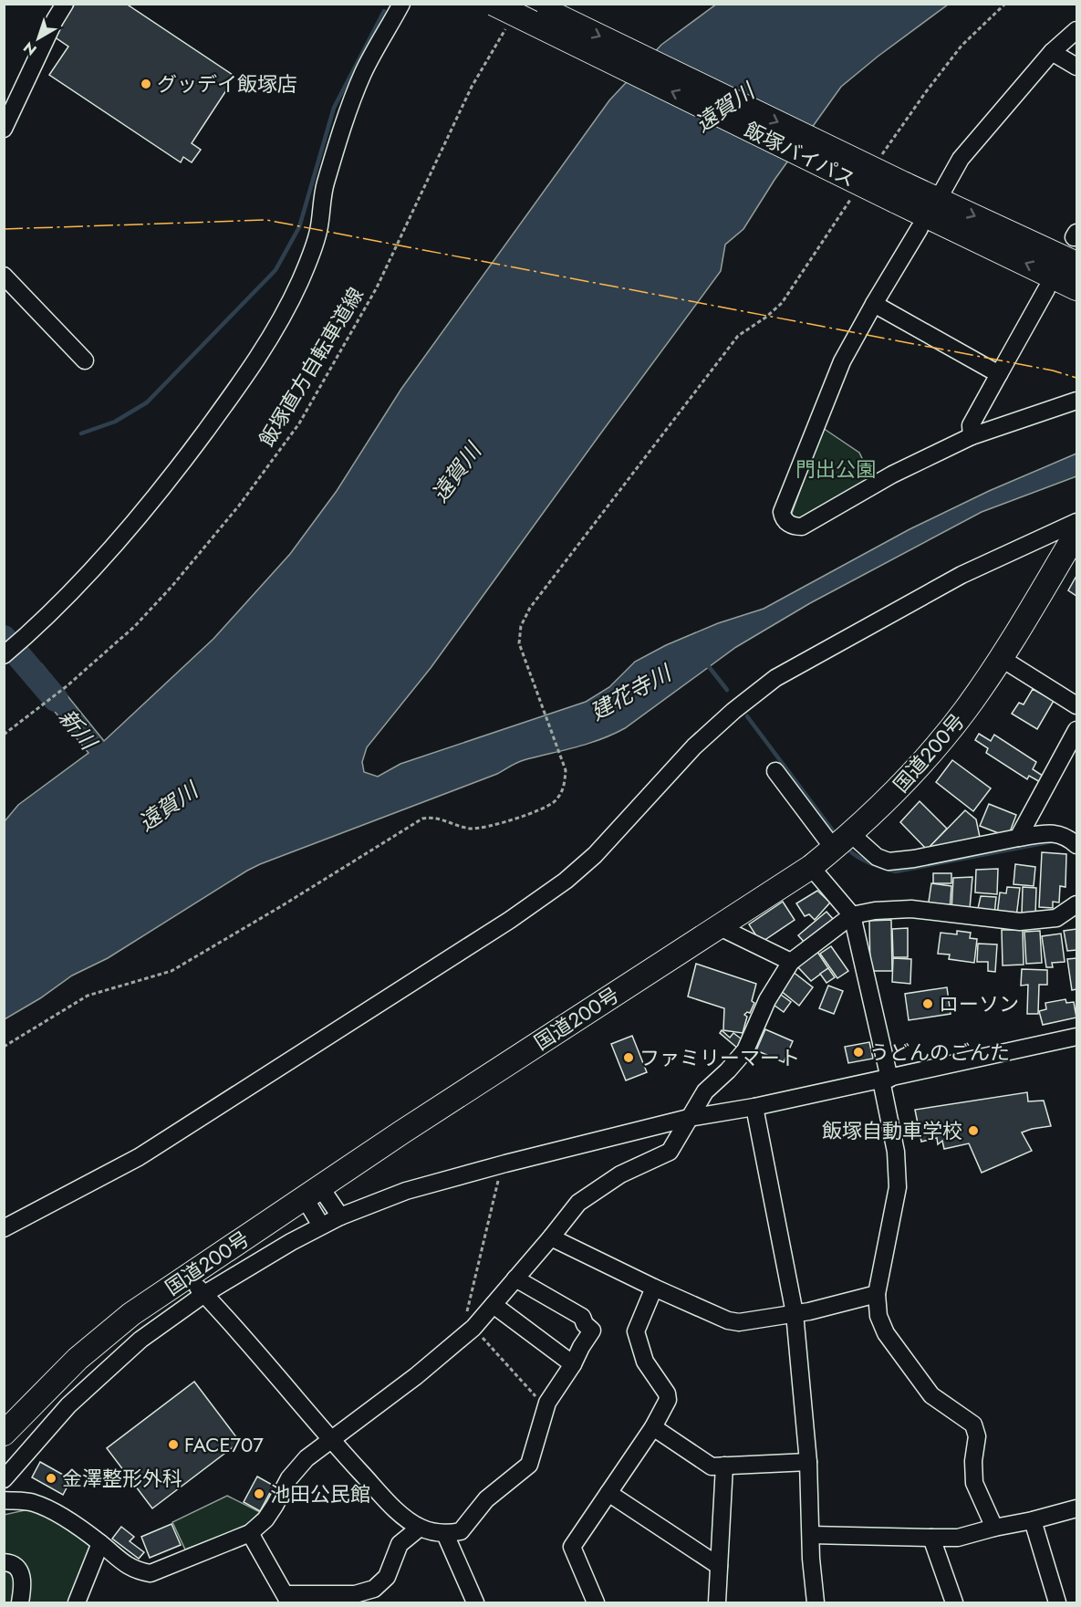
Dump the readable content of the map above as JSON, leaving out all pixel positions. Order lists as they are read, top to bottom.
{
  "streets": {
    "highway": ["飯塚バイパス", "国道200号"],
    "path": ["飯塚直方自転車道線"]
  },
  "water": ["遠賀川", "建花寺川", "新川"],
  "parks": ["門出公園"],
  "places": [
    "グッデイ飯塚店",
    "ローソン",
    "うどんのごんた",
    "ファミリーマート",
    "飯塚自動車学校",
    "FACE707",
    "金澤整形外科",
    "池田公民館"
  ],
  "north": "bottom left"
}
